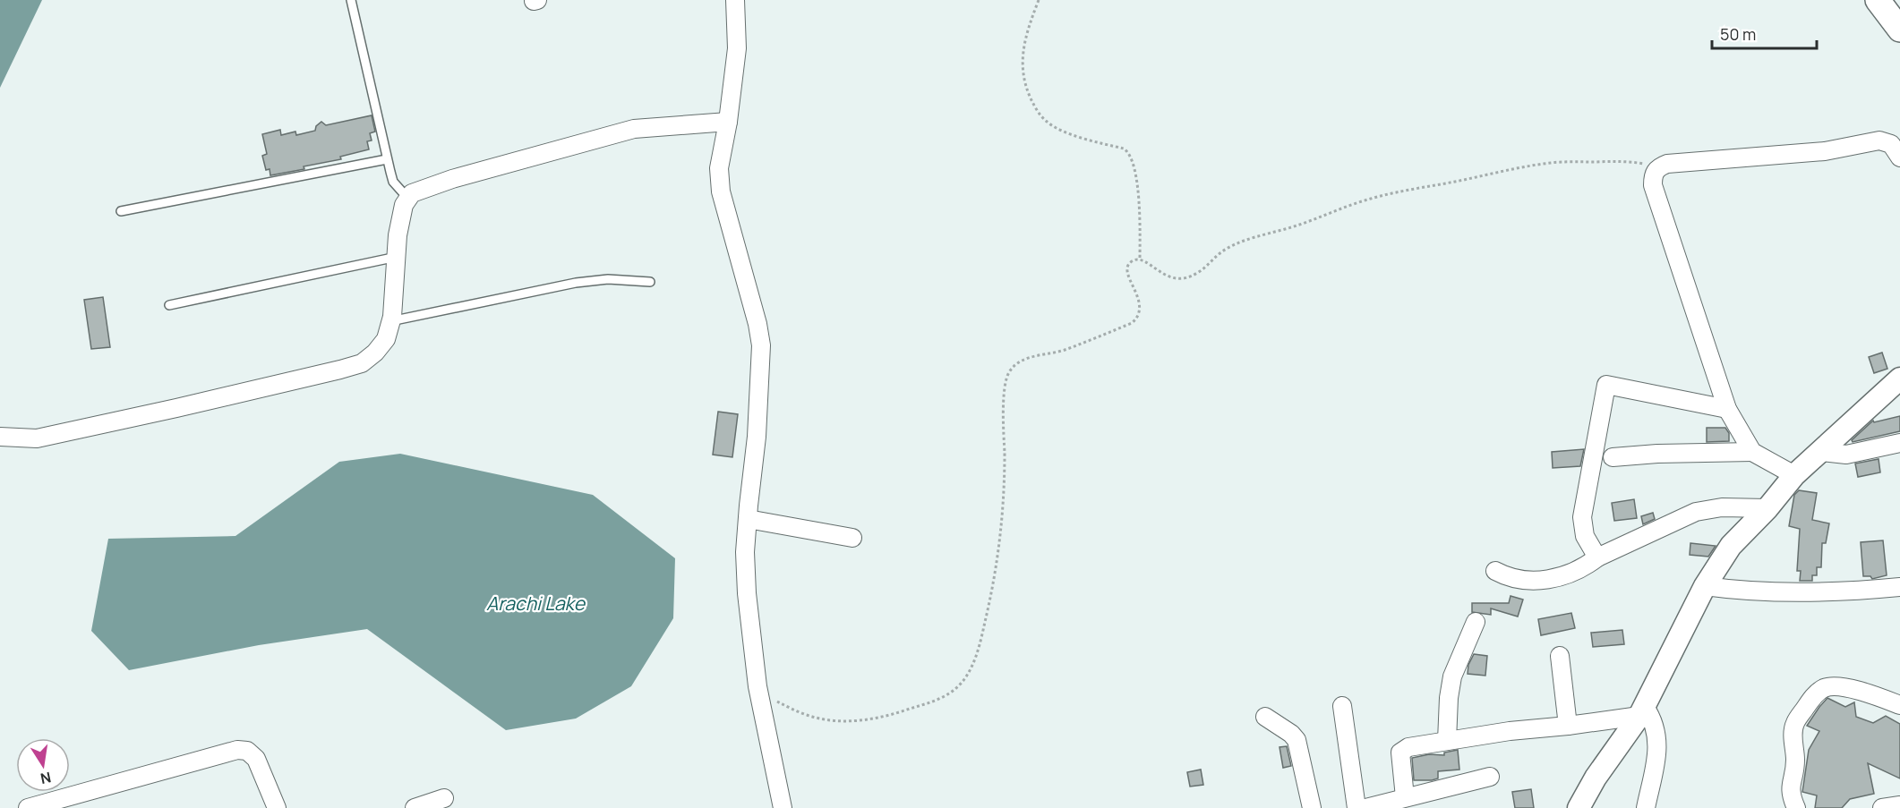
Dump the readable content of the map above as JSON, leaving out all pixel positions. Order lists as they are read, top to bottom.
{
  "water": ["Arachi Lake"],
  "scale_bar": "50 m",
  "north": "bottom"
}
